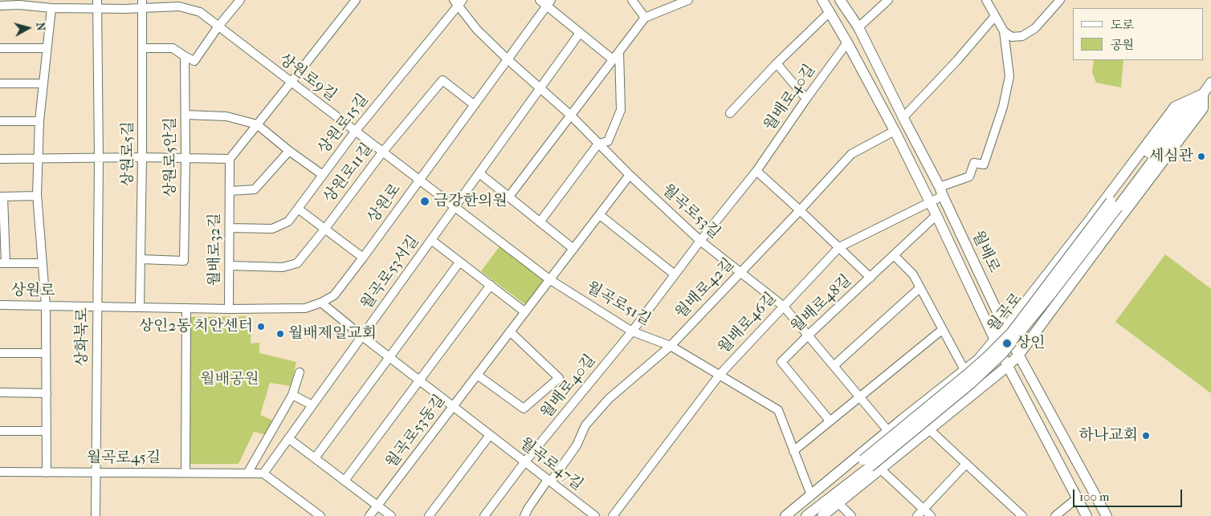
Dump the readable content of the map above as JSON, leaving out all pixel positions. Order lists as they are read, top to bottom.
{
  "streets": {
    "main road": ["월배로", "월곡로"],
    "street": [
      "상원로9길",
      "월배로40길",
      "상원로15길",
      "상원로5길",
      "상원로5안길",
      "상원로11길",
      "상원로",
      "월곡로53길",
      "월배로32길",
      "월곡로53서길",
      "월배로42길",
      "월곡로51길",
      "월배로48길",
      "월배로46길",
      "상화북로",
      "월곡로53동길",
      "월곡로45길",
      "월곡로47길"
    ]
  },
  "crossings": [
    ["상원로9길", "상원로15길"],
    ["상원로9길", "상원로5길"],
    ["상원로9길", "상원로11길"],
    ["상원로9길", "상원로"],
    ["상원로9길", "월곡로51길"],
    ["상원로9길", "상화북로"],
    ["월배로40길", "월곡로53길"],
    ["월배로40길", "월배로"],
    ["월배로40길", "월곡로51길"],
    ["월배로40길", "월곡로47길"],
    ["상원로15길", "월곡로53길"],
    ["상원로15길", "월배로32길"],
    ["상원로5길", "상원로5안길"],
    ["상원로5길", "상원로"],
    ["상원로11길", "상원로"],
    ["상원로11길", "월배로32길"],
    ["상원로", "월곡로53길"],
    ["상원로", "월배로32길"],
    ["상원로", "월곡로51길"],
    ["상원로", "상화북로"],
    ["상원로", "월곡로47길"],
    ["월곡로53길", "월곡로53서길"],
    ["월곡로53길", "월배로42길"],
    ["월곡로53길", "월배로48길"],
    ["월곡로53길", "월배로46길"],
    ["월곡로53길", "월곡로53동길"],
    ["월배로", "월배로42길"],
    ["월배로", "월배로48길"],
    ["월배로", "월배로46길"],
    ["월곡로53서길", "월곡로51길"],
    ["월곡로53서길", "월곡로45길"],
    ["월곡로53서길", "월곡로47길"],
    ["월배로42길", "월곡로51길"],
    ["월배로42길", "월곡로47길"],
    ["월곡로51길", "월배로46길"],
    ["월곡로51길", "월곡로53동길"],
    ["상화북로", "월곡로45길"],
    ["월곡로53동길", "월곡로47길"]
  ],
  "parks": ["월배공원"],
  "places": [
    "세심관",
    "금강한의원",
    "상인2동 치안센터",
    "월배제일교회",
    "상인",
    "하나교회"
  ],
  "legend": ["도로", "공원"],
  "scale_bar": "100 m",
  "north": "right"
}
